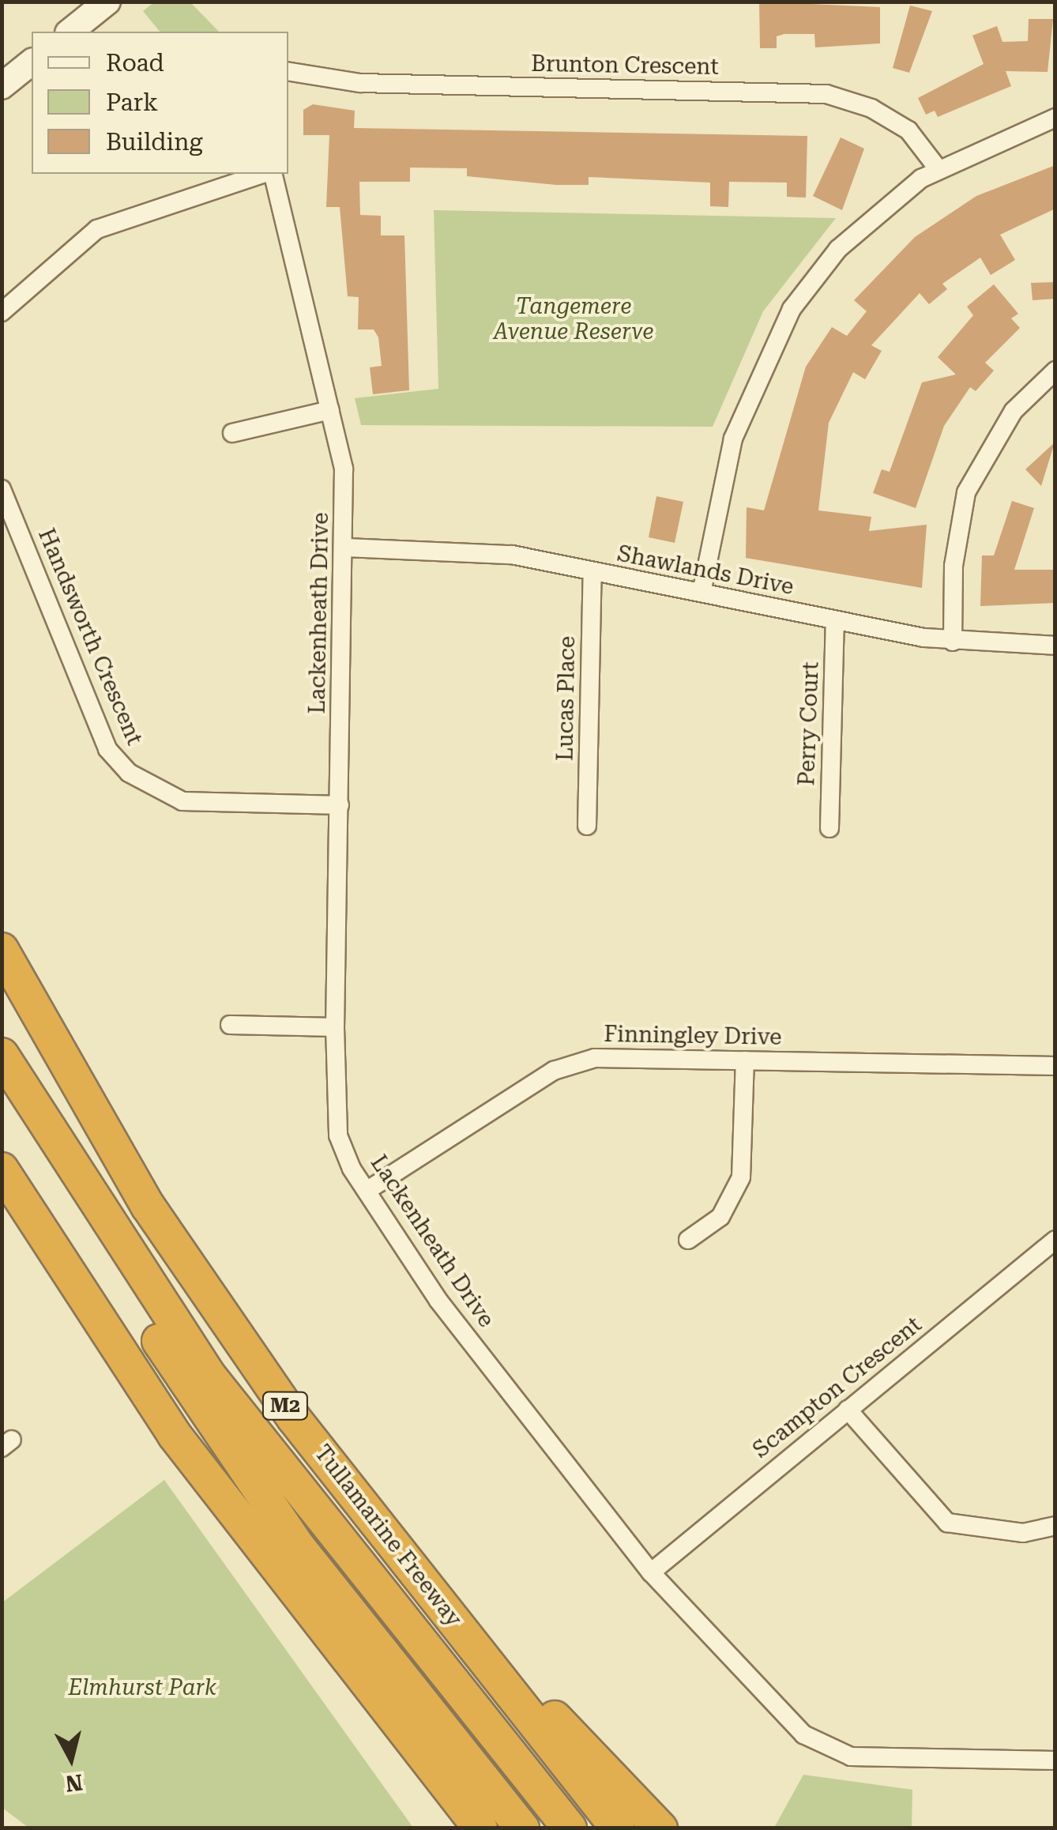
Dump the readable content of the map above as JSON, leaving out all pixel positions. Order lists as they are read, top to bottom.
{
  "streets": {
    "highway": ["M2", "Tullamarine Freeway"],
    "street": [
      "Brunton Crescent",
      "Shawlands Drive",
      "Lackenheath Drive",
      "Handsworth Crescent",
      "Lucas Place",
      "Perry Court",
      "Finningley Drive",
      "Scampton Crescent"
    ]
  },
  "crossings": [
    ["Shawlands Drive", "Lackenheath Drive"],
    ["Shawlands Drive", "Lucas Place"],
    ["Shawlands Drive", "Perry Court"],
    ["Lackenheath Drive", "Handsworth Crescent"],
    ["Lackenheath Drive", "Finningley Drive"],
    ["Lackenheath Drive", "Scampton Crescent"]
  ],
  "parks": ["Tangemere Avenue Reserve", "Elmhurst Park"],
  "legend": ["Road", "Park", "Building"],
  "north": "bottom"
}
